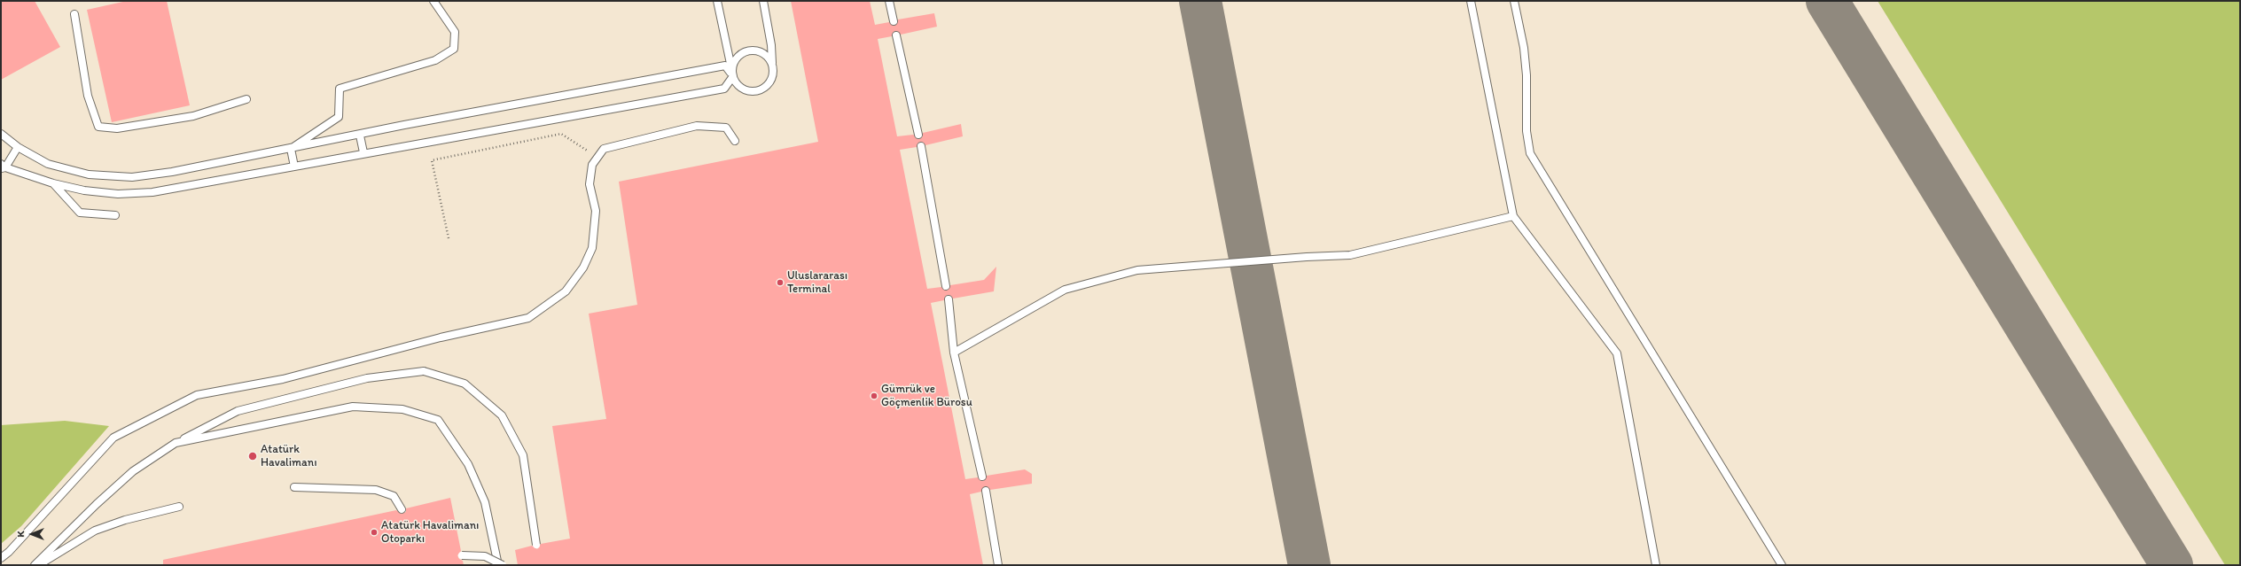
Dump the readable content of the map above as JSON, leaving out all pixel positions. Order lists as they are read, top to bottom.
{
  "places": [
    "Uluslararası Terminal",
    "Gümrük ve Göçmenlik Bürosu",
    "Atatürk Havalimanı",
    "Atatürk Havalimanı Otoparkı"
  ],
  "north": "left"
}
